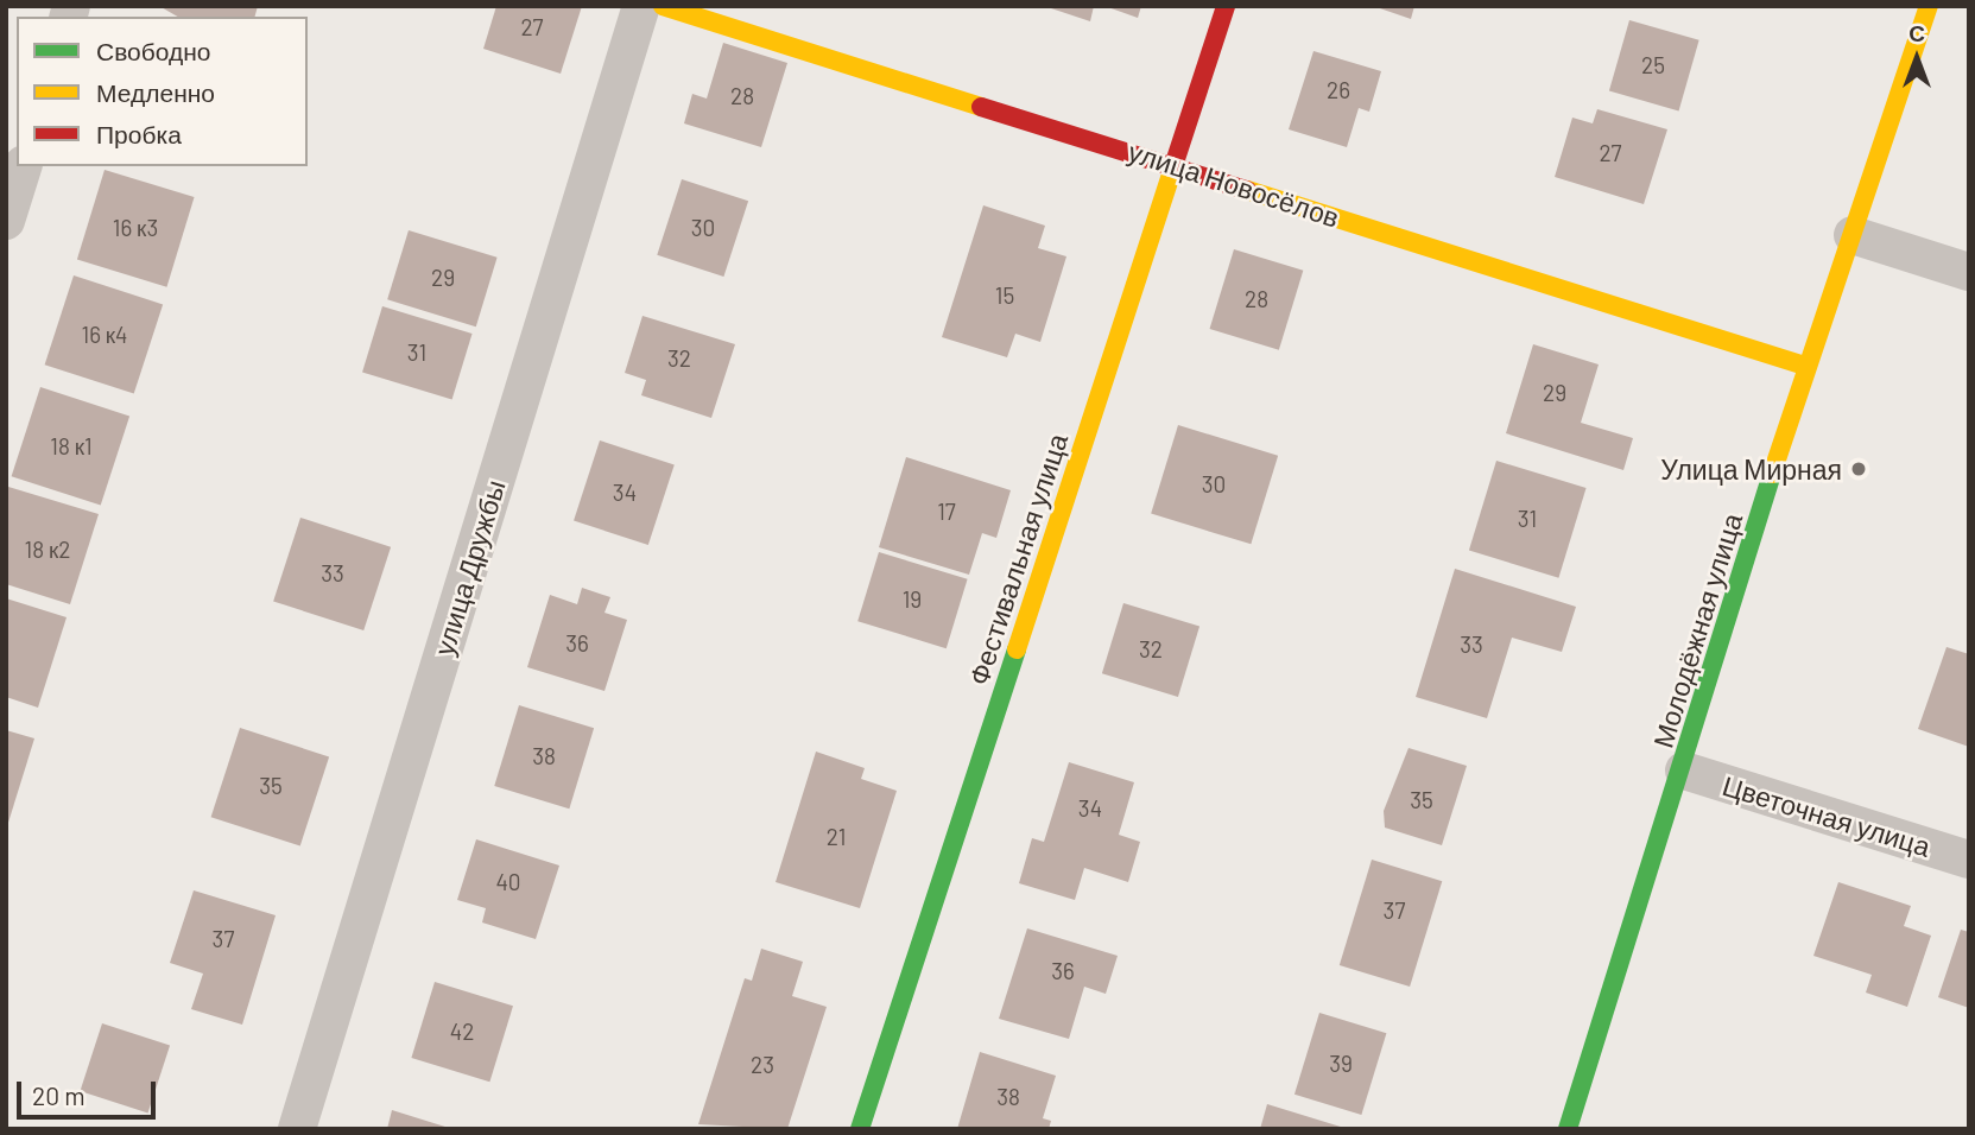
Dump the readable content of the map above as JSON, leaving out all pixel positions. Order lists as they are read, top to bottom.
{
  "streets": {
    "street": [
      "улица Новосёлов",
      "Фестивальная улица",
      "улица Дружбы",
      "Молодёжная улица",
      "Цветочная улица"
    ]
  },
  "crossings": [
    ["улица Новосёлов", "Фестивальная улица"],
    ["улица Новосёлов", "Молодёжная улица"],
    ["Молодёжная улица", "Цветочная улица"]
  ],
  "places": ["Улица Мирная"],
  "house_numbers": [
    "27",
    "25",
    "26",
    "28",
    "27",
    "16 к3",
    "30",
    "29",
    "15",
    "28",
    "16 к4",
    "31",
    "32",
    "29",
    "18 к1",
    "30",
    "34",
    "17",
    "31",
    "18 к2",
    "33",
    "19",
    "36",
    "33",
    "32",
    "38",
    "35",
    "35",
    "34",
    "21",
    "40",
    "37",
    "37",
    "36",
    "42",
    "39",
    "23",
    "38"
  ],
  "legend": ["Свободно", "Медленно", "Пробка"],
  "scale_bar": "20 m",
  "north": "top"
}
